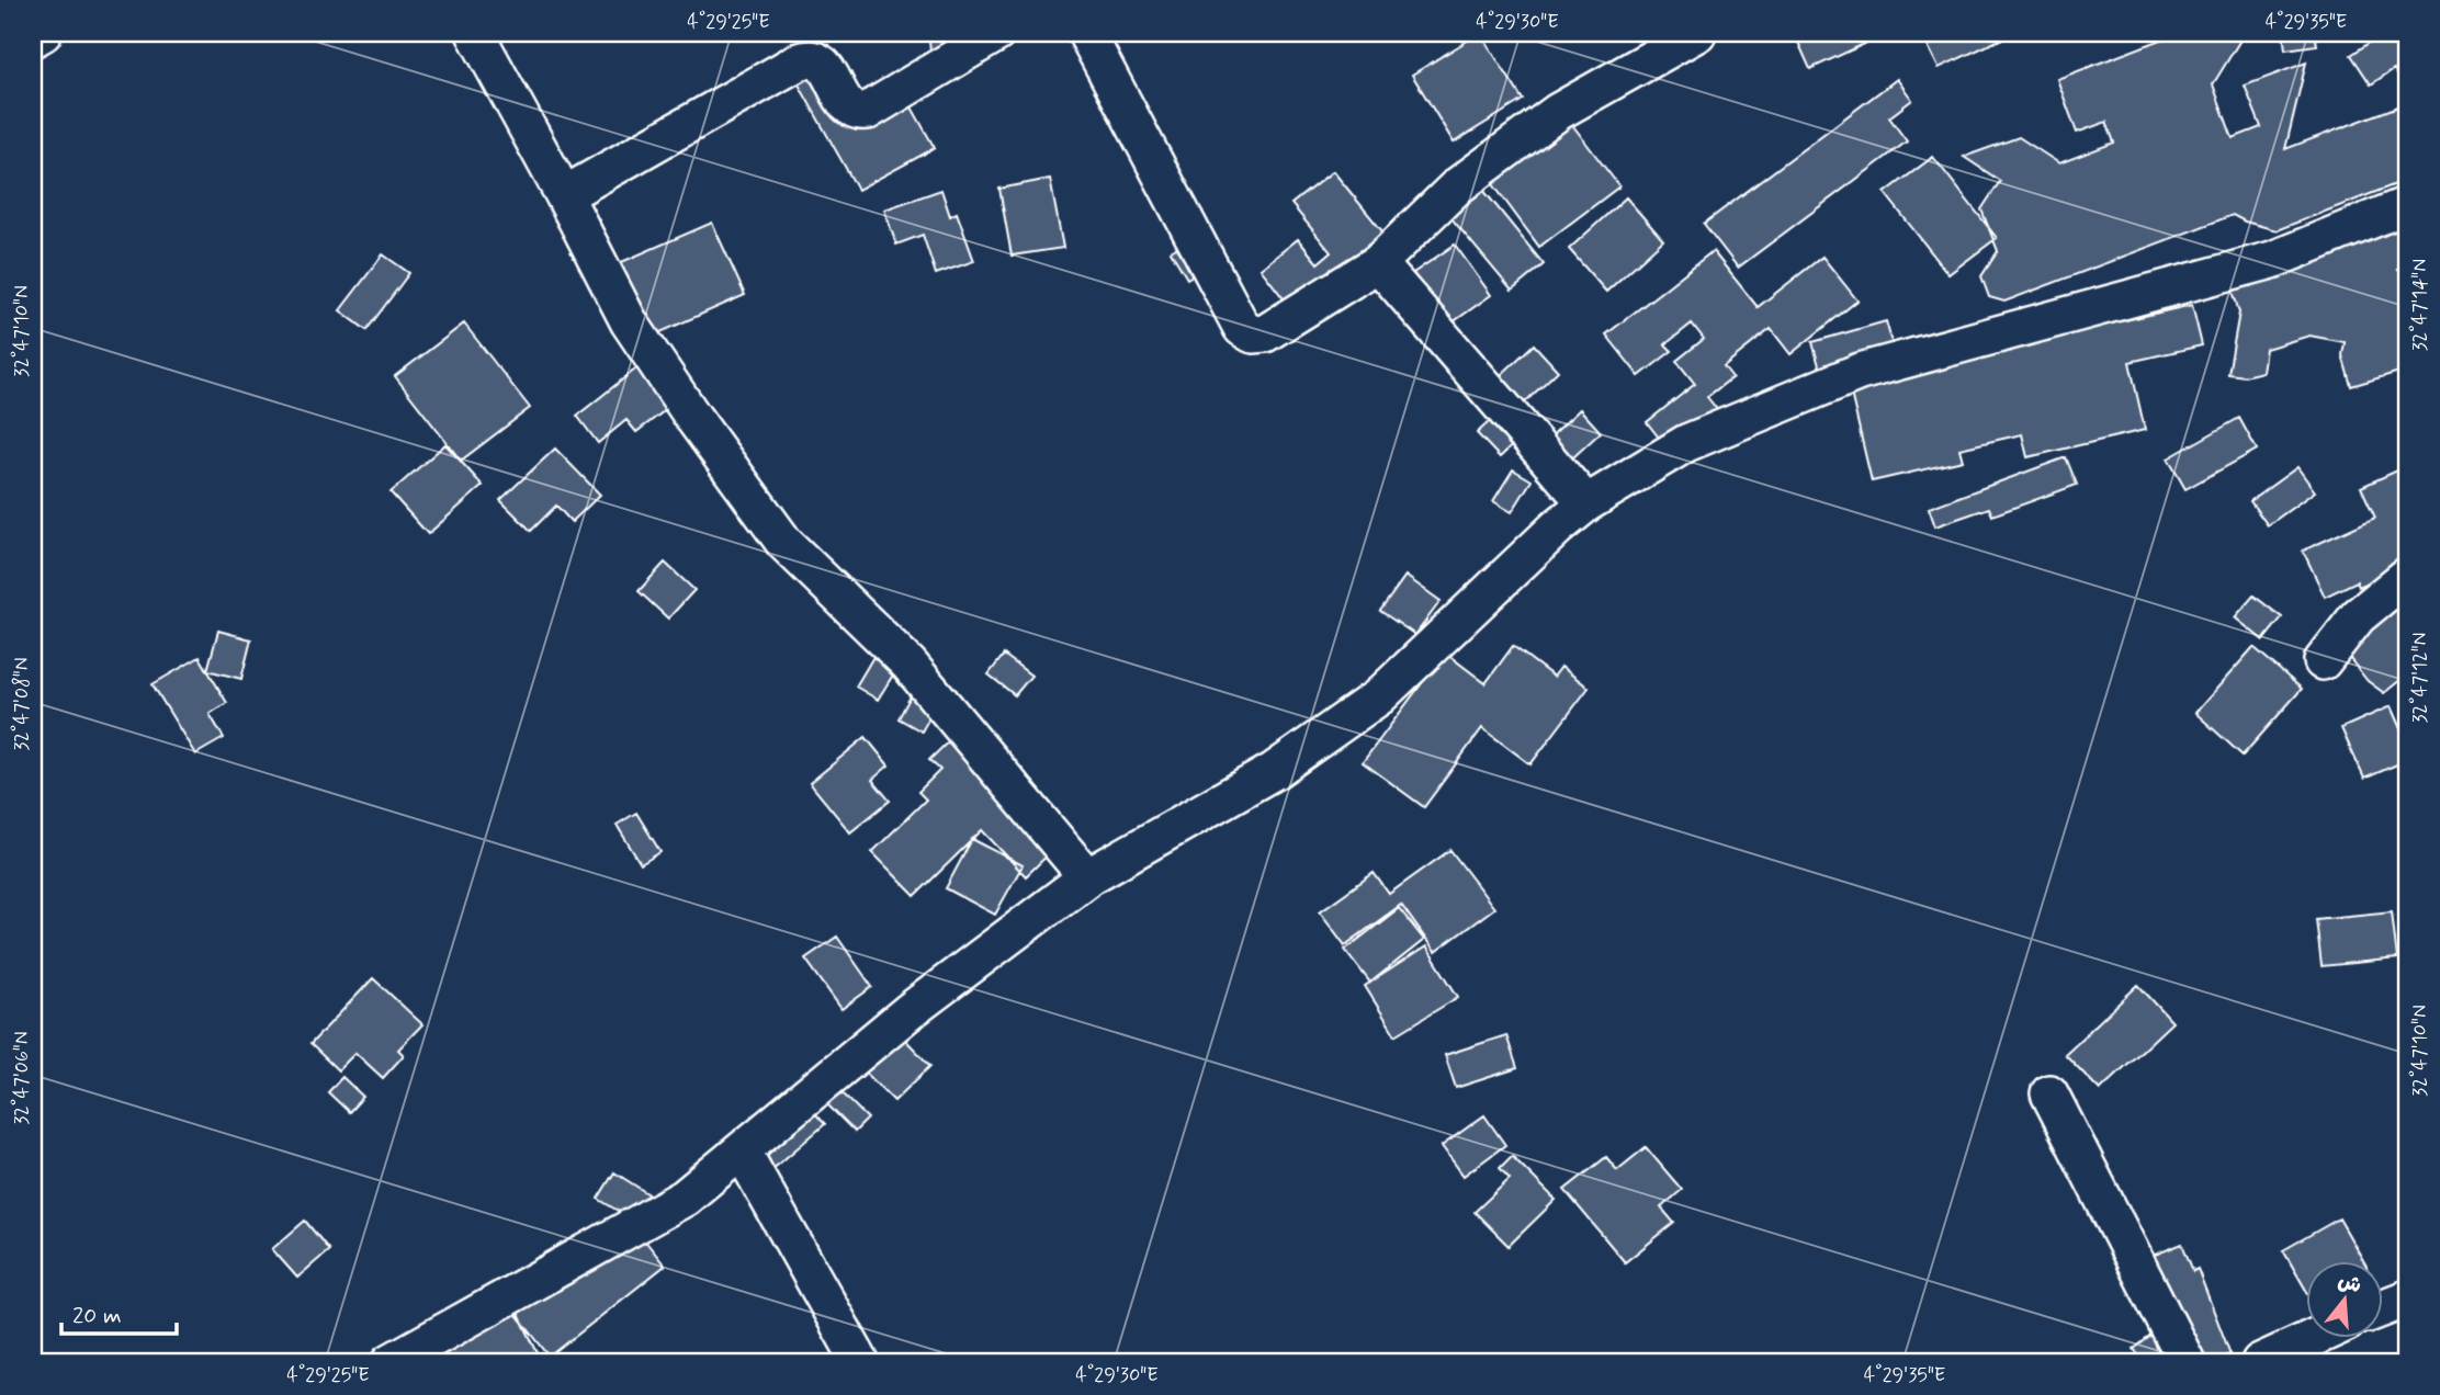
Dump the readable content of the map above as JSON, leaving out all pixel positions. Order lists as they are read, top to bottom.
{
  "scale_bar": "20 m",
  "north": "top",
  "coordinates": [
    "4°29'25\"E",
    "4°29'30\"E",
    "4°29'35\"E",
    "32°47'14\"N",
    "32°47'10\"N",
    "32°47'12\"N",
    "32°47'08\"N",
    "32°47'06\"N"
  ]
}
